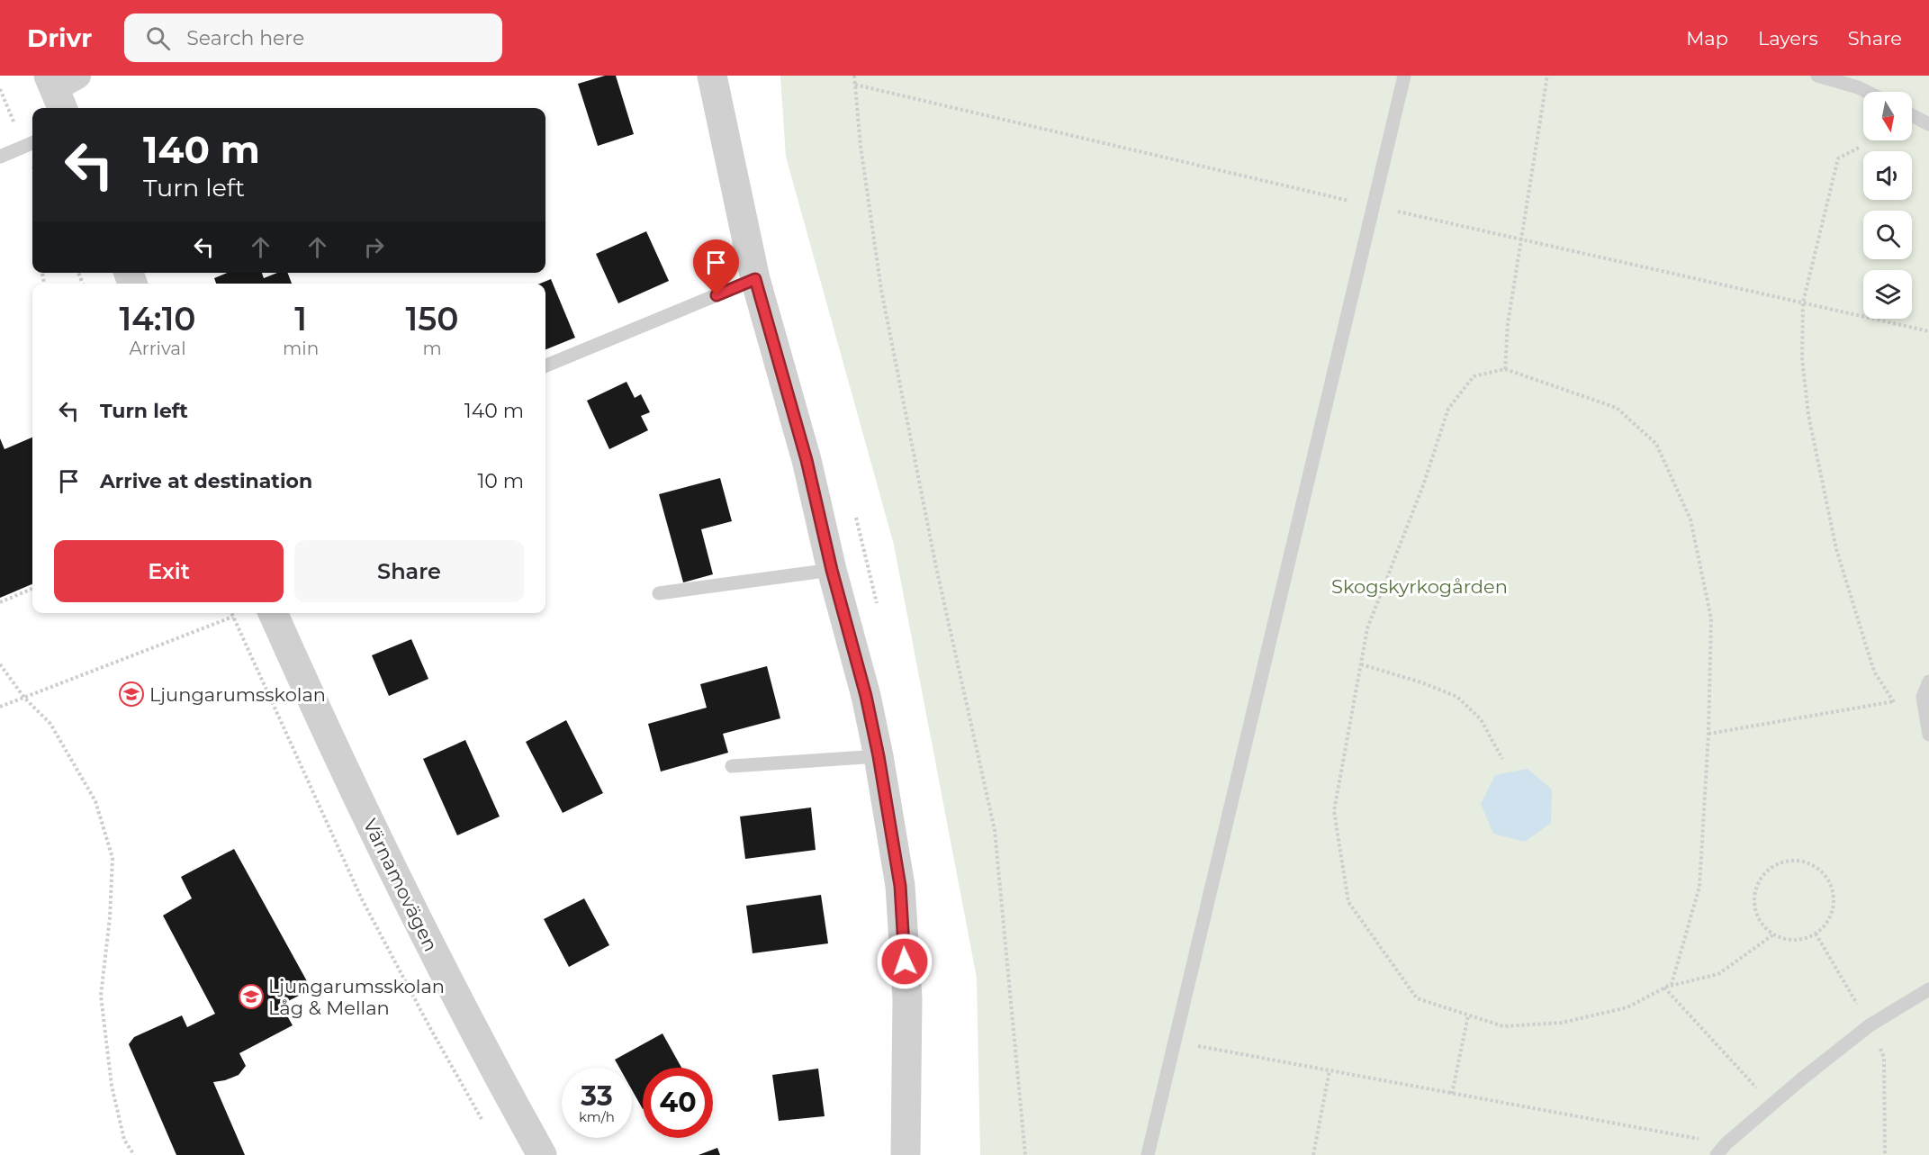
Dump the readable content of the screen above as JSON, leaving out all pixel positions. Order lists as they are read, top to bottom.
{
  "streets": {
    "street": ["Värnamovägen"]
  },
  "parks": ["Skogskyrkogården"],
  "places": {
    "school or university": ["Ljungarumsskolan", "Ljungarumsskolan Låg & Mellan"]
  },
  "north": "bottom",
  "page": {
    "header": "Drivr",
    "search": "Search here",
    "nav": ["Map", "Layers", "Share"],
    "turn": ["140 m", "Turn left"],
    "eta": [
      "14:10",
      "Arrival",
      "1",
      "min",
      "150",
      "m"
    ],
    "list": [
      {
        "name": "Turn left",
        "value": "140 m"
      },
      {
        "name": "Arrive at destination",
        "value": "10 m"
      }
    ],
    "buttons": ["Exit", "Share"],
    "speed": "33 km/h",
    "limit": "40"
  }
}
